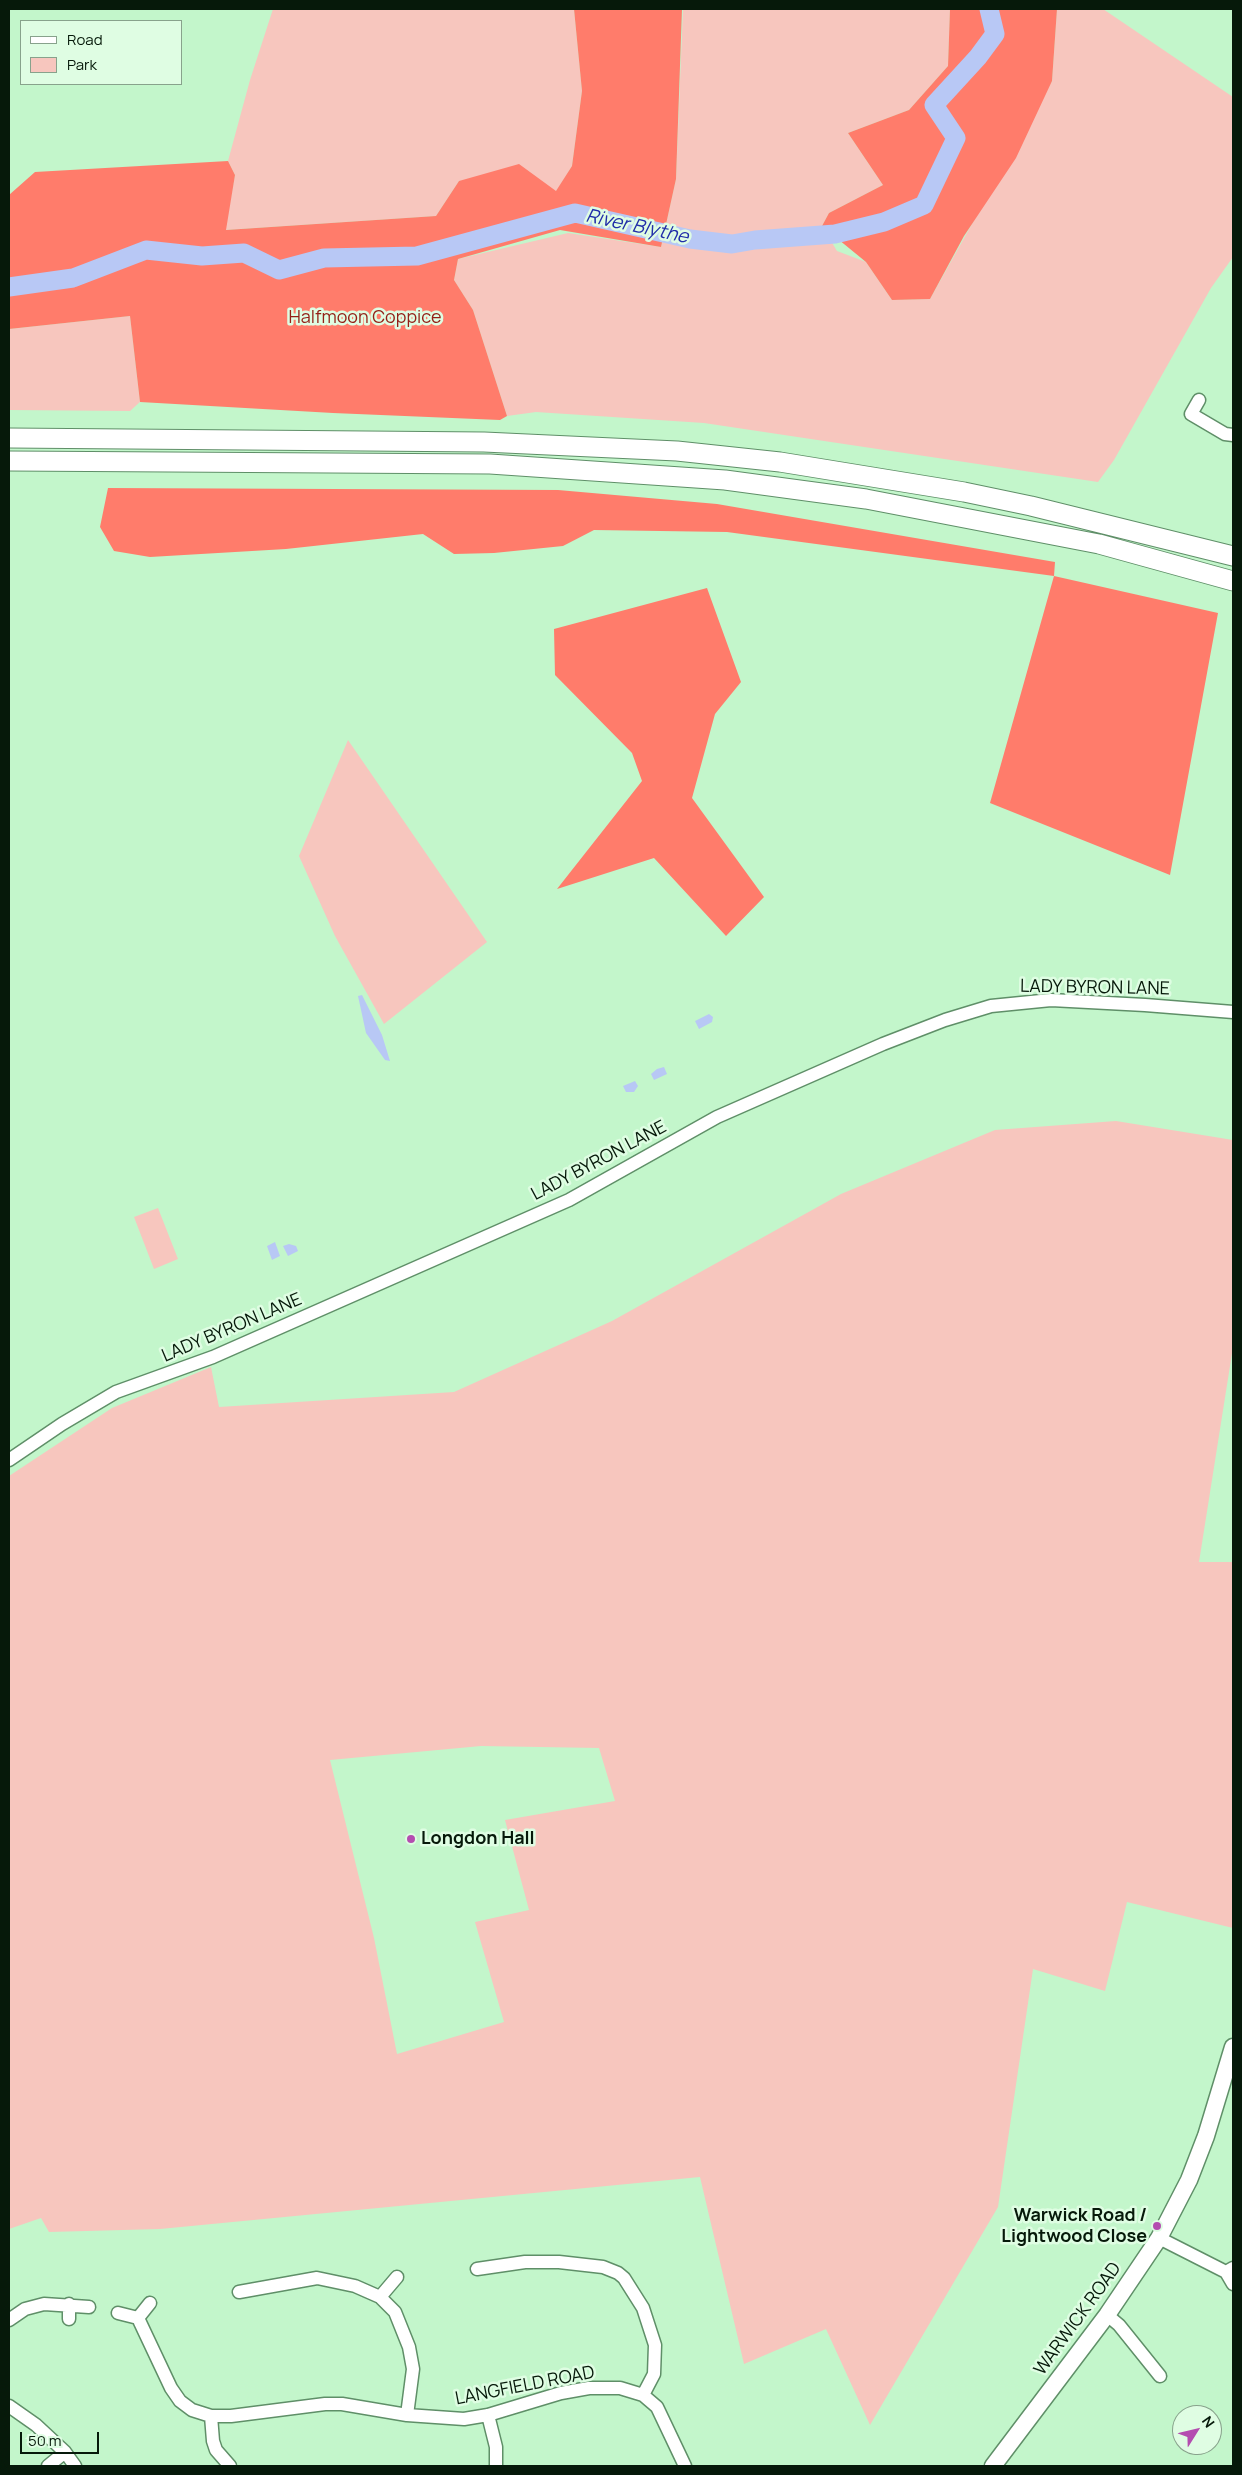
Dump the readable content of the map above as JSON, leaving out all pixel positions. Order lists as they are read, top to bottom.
{
  "streets": {
    "main road": ["WARWICK ROAD"],
    "street": ["LADY BYRON LANE", "LANGFIELD ROAD"]
  },
  "water": ["River Blythe"],
  "parks": ["Halfmoon Coppice"],
  "places": ["Longdon Hall", "Warwick Road / Lightwood Close"],
  "legend": ["Road", "Park"],
  "scale_bar": "50 m",
  "north": "top right"
}
